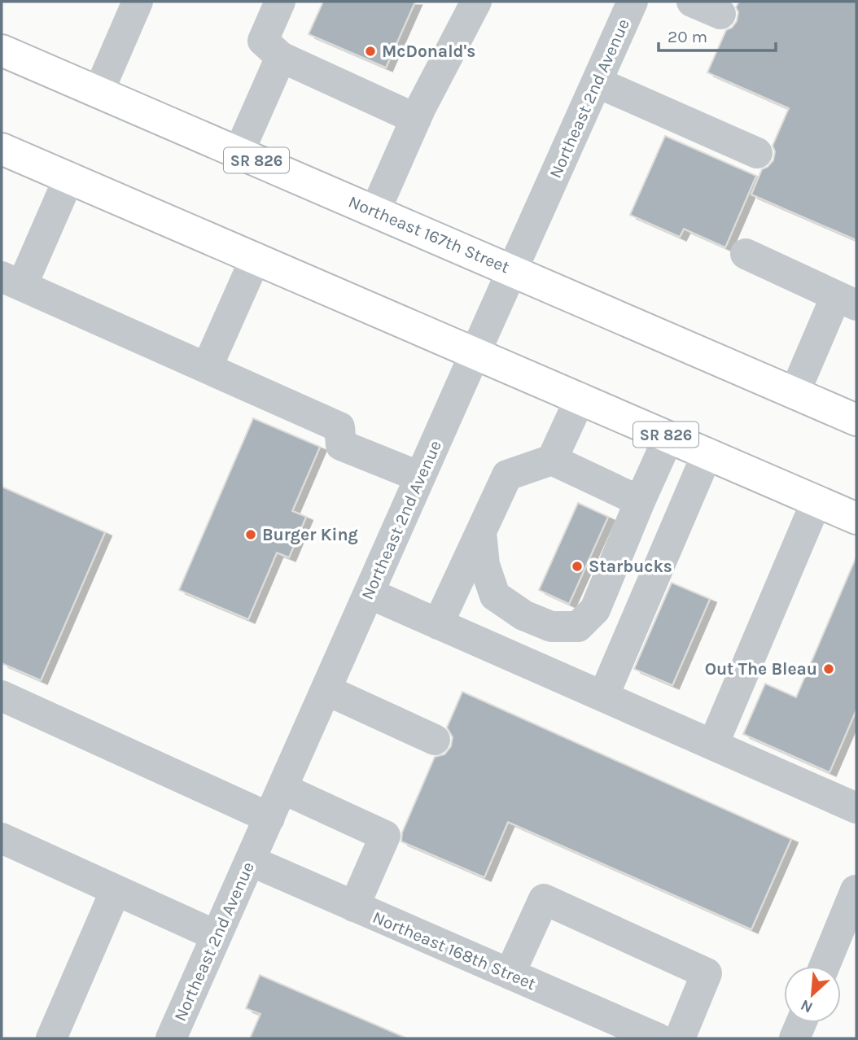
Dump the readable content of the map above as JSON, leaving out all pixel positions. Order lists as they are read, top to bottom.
{
  "streets": {
    "main road": ["SR 826", "Northeast 167th Street"],
    "street": ["Northeast 2nd Avenue", "Northeast 168th Street"]
  },
  "crossings": [
    ["Northeast 2nd Avenue", "SR 826"],
    ["Northeast 2nd Avenue", "Northeast 167th Street"],
    ["Northeast 2nd Avenue", "Northeast 168th Street"]
  ],
  "places": [
    "McDonald's",
    "Burger King",
    "Starbucks",
    "Out The Bleau"
  ],
  "scale_bar": "20 m",
  "north": "bottom left"
}
